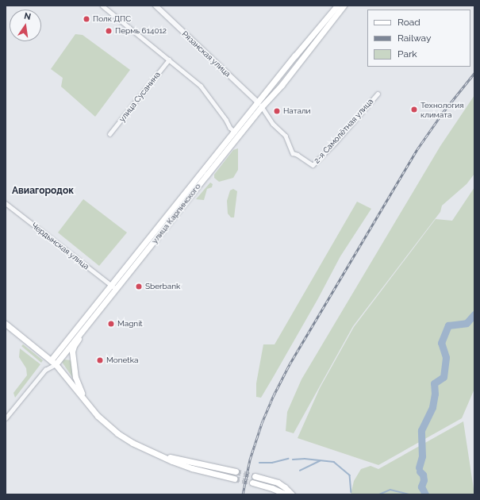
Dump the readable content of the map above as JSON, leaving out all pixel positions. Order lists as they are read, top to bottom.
{
  "streets": {
    "main road": ["улица Карпинского"],
    "street": [
      "Рязанская улица",
      "улица Сусанина",
      "2-я Самолётная улица",
      "Чердынская улица"
    ]
  },
  "crossings": [
    ["Рязанская улица", "2-я Самолётная улица"],
    ["Рязанская улица", "улица Карпинского"],
    ["2-я Самолётная улица", "улица Карпинского"],
    ["улица Карпинского", "Чердынская улица"]
  ],
  "districts": ["Авиагородок"],
  "places": [
    "Полк ДПС",
    "Пермь 614012",
    "Технология климата",
    "Натали",
    "Sberbank",
    "Magnit",
    "Monetka"
  ],
  "legend": ["Road", "Railway", "Park"],
  "north": "top"
}
